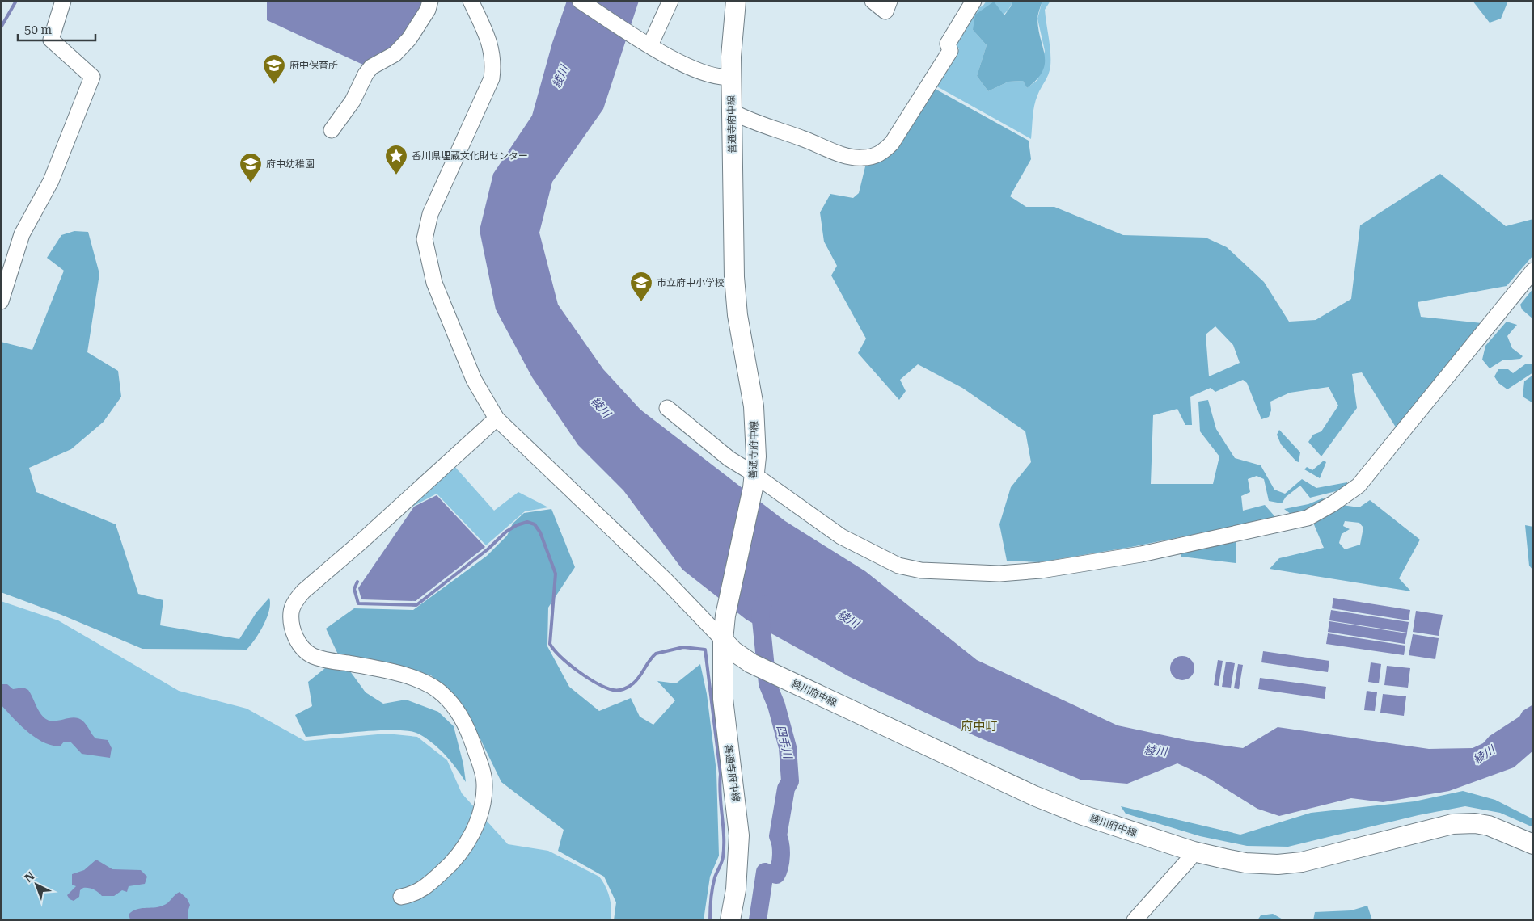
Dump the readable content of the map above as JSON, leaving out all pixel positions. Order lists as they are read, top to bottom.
{
  "streets": {
    "main road": ["善通寺府中線", "綾川府中線"]
  },
  "crossings": [
    ["善通寺府中線", "綾川府中線"]
  ],
  "districts": ["府中町"],
  "water": ["綾川", "四手川"],
  "places": {
    "school or university": ["府中保育所", "府中幼稚園", "市立府中小学校"],
    "place": ["香川県埋蔵文化財センター"]
  },
  "scale_bar": "50 m",
  "north": "top left"
}
